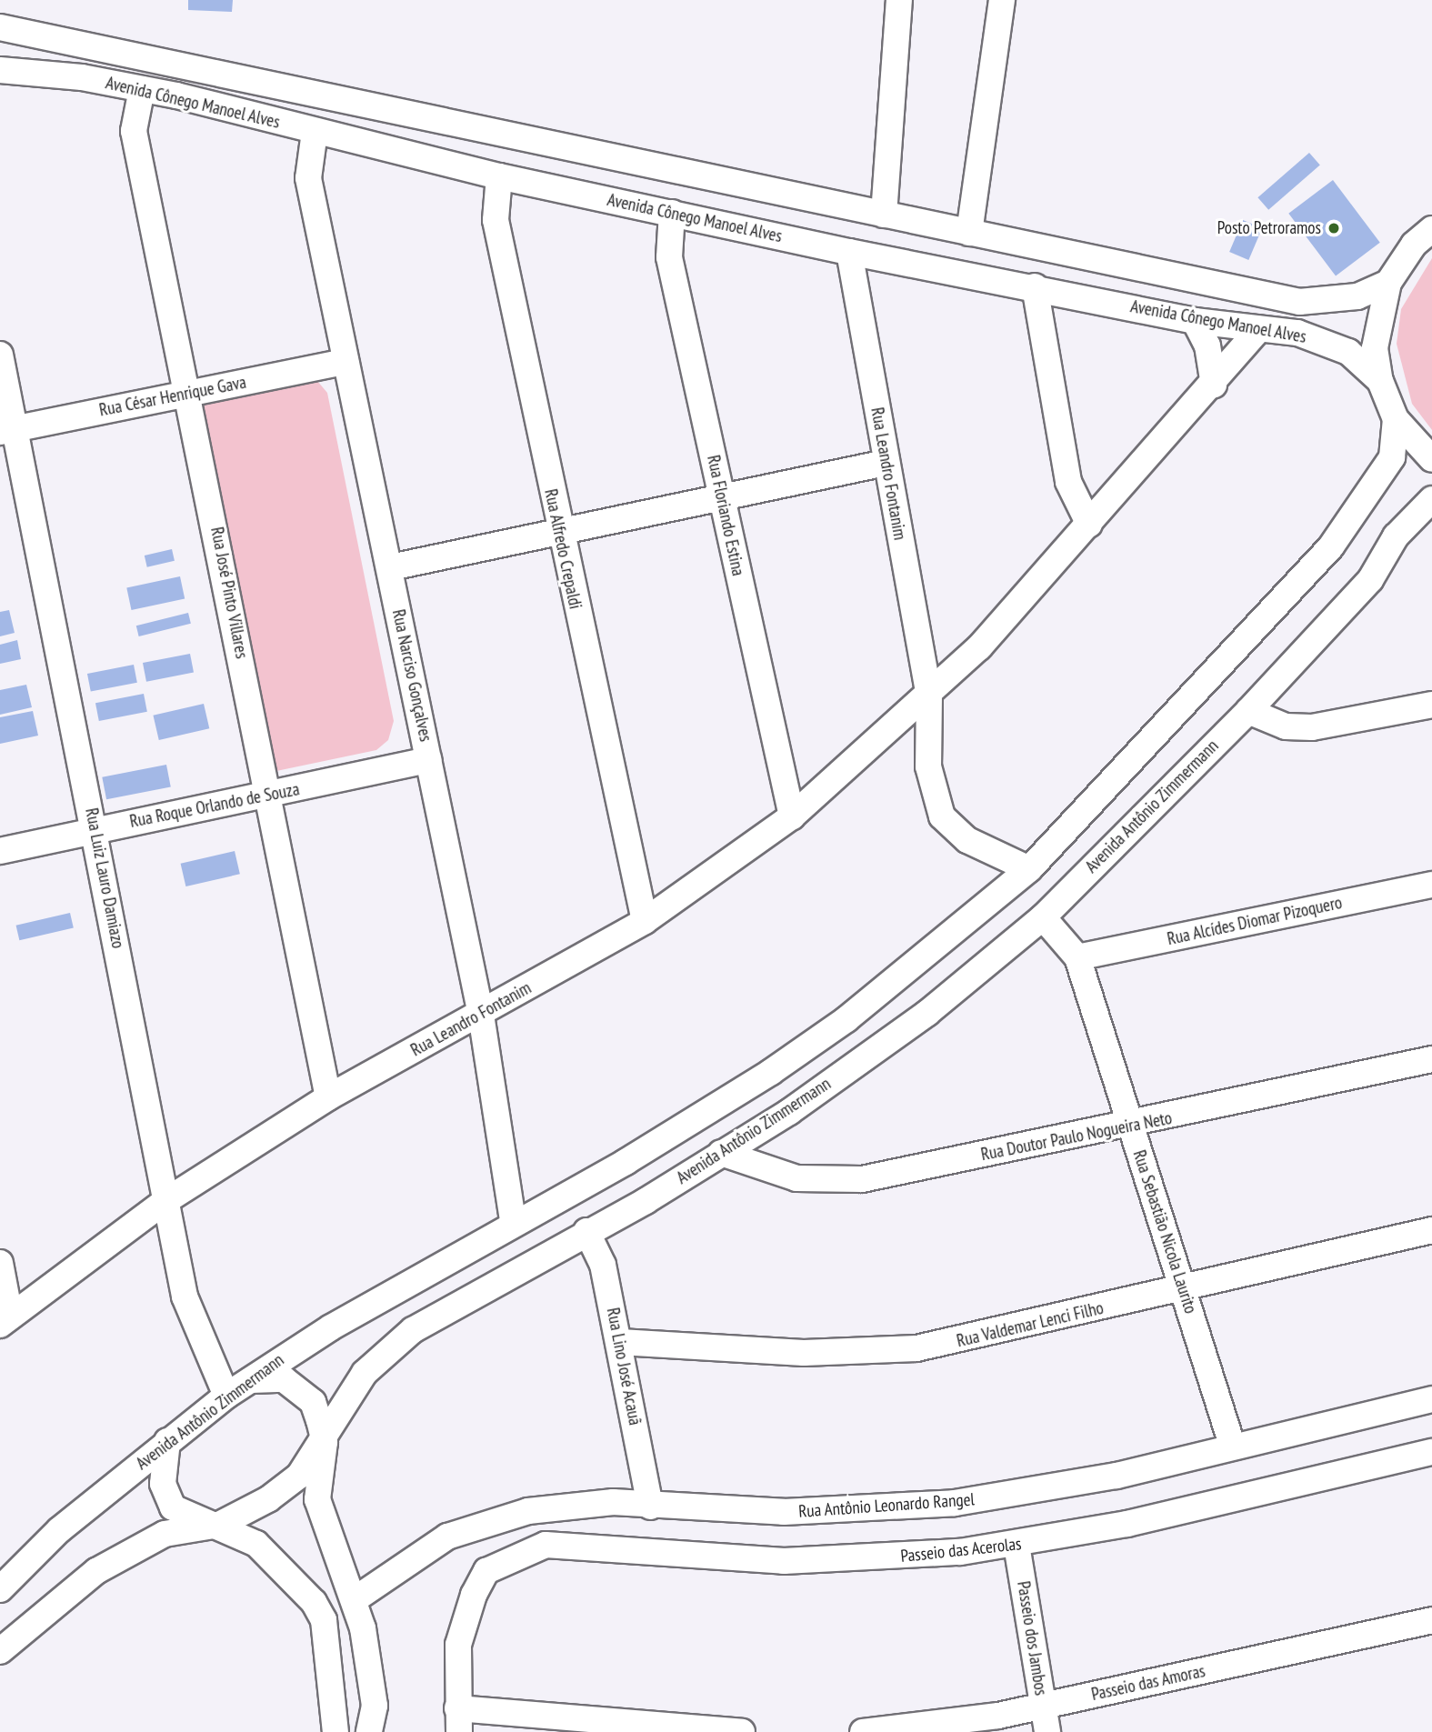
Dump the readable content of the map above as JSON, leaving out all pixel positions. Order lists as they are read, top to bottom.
{
  "streets": {
    "street": [
      "Avenida Cônego Manoel Alves",
      "Rua César Henrique Gava",
      "Rua Leandro Fontanim",
      "Rua Floriando Estina",
      "Rua Alfredo Crepaldi",
      "Rua José Pinto Villares",
      "Rua Narciso Gonçalves",
      "Rua Roque Orlando de Souza",
      "Avenida Antônio Zimmermann",
      "Rua Luiz Lauro Damiazo",
      "Rua Alcídes Diomar Pizoquero",
      "Rua Doutor Paulo Nogueira Neto",
      "Rua Sebastião Nicola Laurito",
      "Rua Valdemar Lenci Filho",
      "Rua Lino José Acauã",
      "Rua Antônio Leonardo Rangel",
      "Passeio das Acerolas",
      "Passeio dos Jambos",
      "Passeio das Amoras"
    ]
  },
  "crossings": [
    ["Avenida Cônego Manoel Alves", "Rua Leandro Fontanim"],
    ["Avenida Cônego Manoel Alves", "Rua Floriando Estina"],
    ["Avenida Cônego Manoel Alves", "Rua Alfredo Crepaldi"],
    ["Avenida Cônego Manoel Alves", "Rua José Pinto Villares"],
    ["Avenida Cônego Manoel Alves", "Rua Narciso Gonçalves"],
    ["Rua César Henrique Gava", "Rua José Pinto Villares"],
    ["Rua César Henrique Gava", "Rua Narciso Gonçalves"],
    ["Rua César Henrique Gava", "Rua Luiz Lauro Damiazo"],
    ["Rua Leandro Fontanim", "Rua Floriando Estina"],
    ["Rua Leandro Fontanim", "Rua Alfredo Crepaldi"],
    ["Rua Leandro Fontanim", "Rua José Pinto Villares"],
    ["Rua Leandro Fontanim", "Rua Narciso Gonçalves"],
    ["Rua Leandro Fontanim", "Avenida Antônio Zimmermann"],
    ["Rua Leandro Fontanim", "Rua Luiz Lauro Damiazo"],
    ["Rua José Pinto Villares", "Rua Roque Orlando de Souza"],
    ["Rua Narciso Gonçalves", "Rua Roque Orlando de Souza"],
    ["Rua Narciso Gonçalves", "Avenida Antônio Zimmermann"],
    ["Rua Roque Orlando de Souza", "Rua Luiz Lauro Damiazo"],
    ["Avenida Antônio Zimmermann", "Rua Luiz Lauro Damiazo"],
    ["Avenida Antônio Zimmermann", "Rua Doutor Paulo Nogueira Neto"],
    ["Avenida Antônio Zimmermann", "Rua Sebastião Nicola Laurito"],
    ["Avenida Antônio Zimmermann", "Rua Lino José Acauã"],
    ["Rua Alcídes Diomar Pizoquero", "Rua Sebastião Nicola Laurito"],
    ["Rua Doutor Paulo Nogueira Neto", "Rua Sebastião Nicola Laurito"],
    ["Rua Sebastião Nicola Laurito", "Rua Valdemar Lenci Filho"],
    ["Rua Sebastião Nicola Laurito", "Rua Antônio Leonardo Rangel"],
    ["Rua Valdemar Lenci Filho", "Rua Lino José Acauã"],
    ["Rua Lino José Acauã", "Rua Antônio Leonardo Rangel"],
    ["Passeio das Acerolas", "Passeio dos Jambos"],
    ["Passeio dos Jambos", "Passeio das Amoras"]
  ],
  "places": ["Posto Petroramos"]
}
